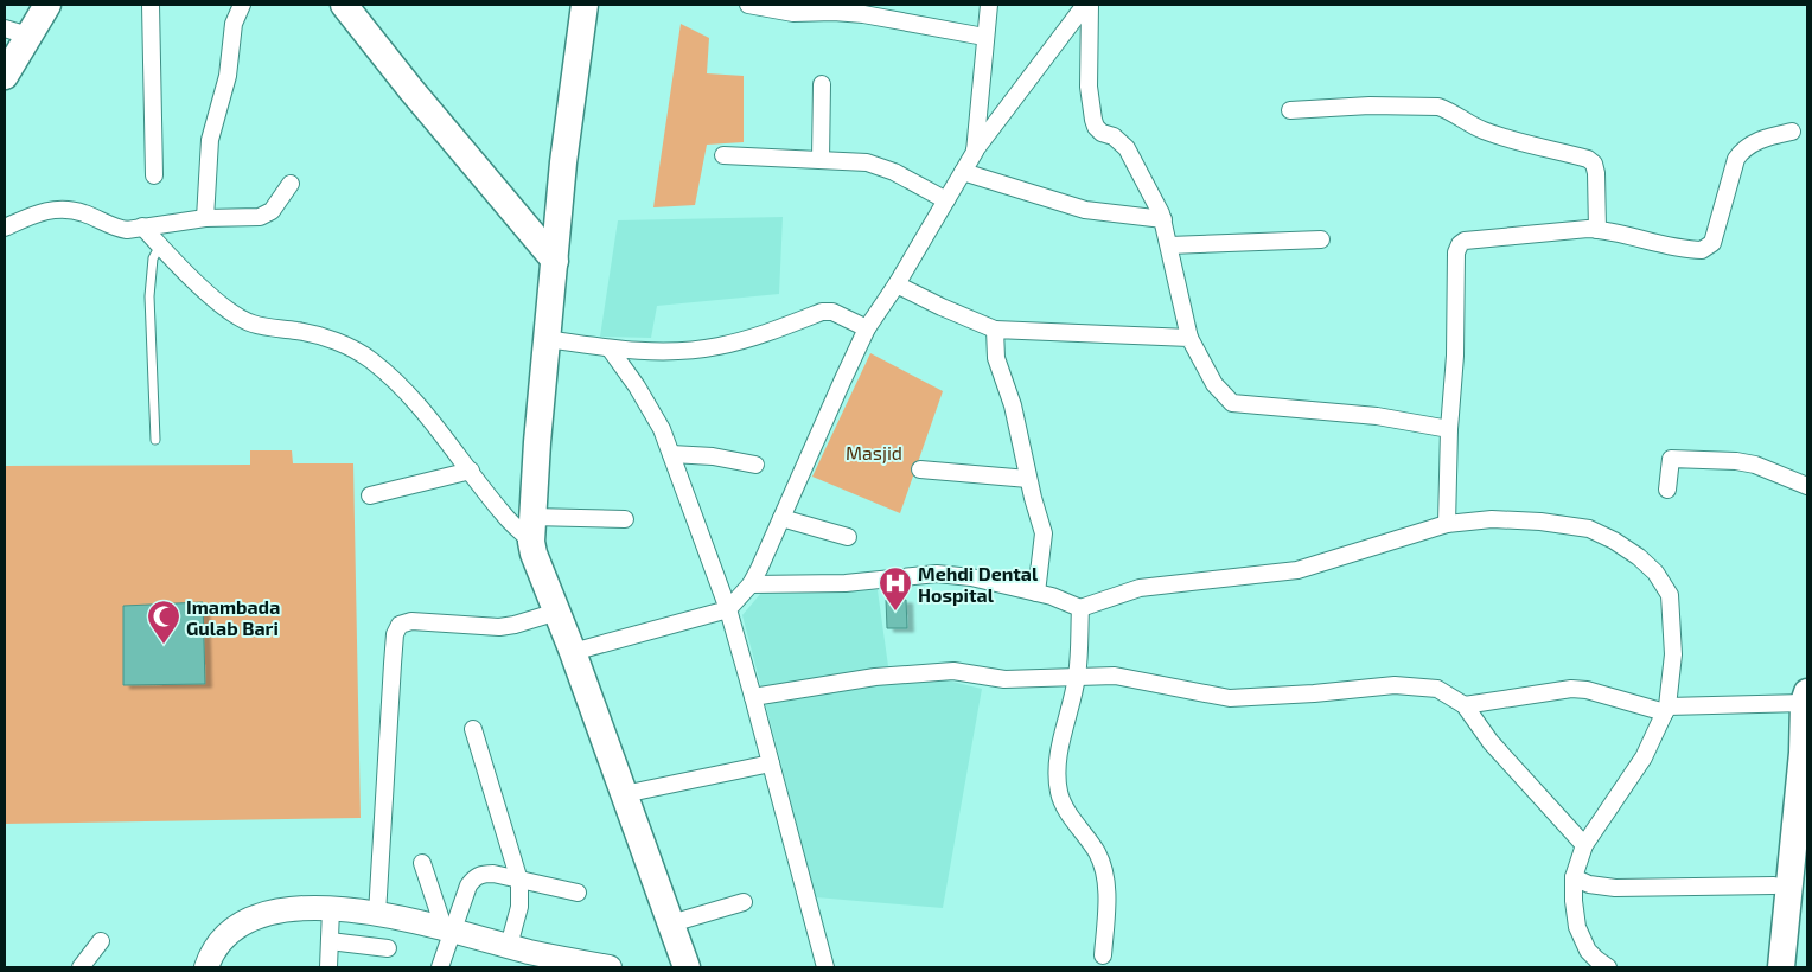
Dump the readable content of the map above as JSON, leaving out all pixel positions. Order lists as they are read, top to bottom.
{
  "parks": ["Masjid"],
  "places": {
    "hospital": ["Mehdi Dental Hospital"],
    "mosque": ["Imambada Gulab Bari"]
  }
}
